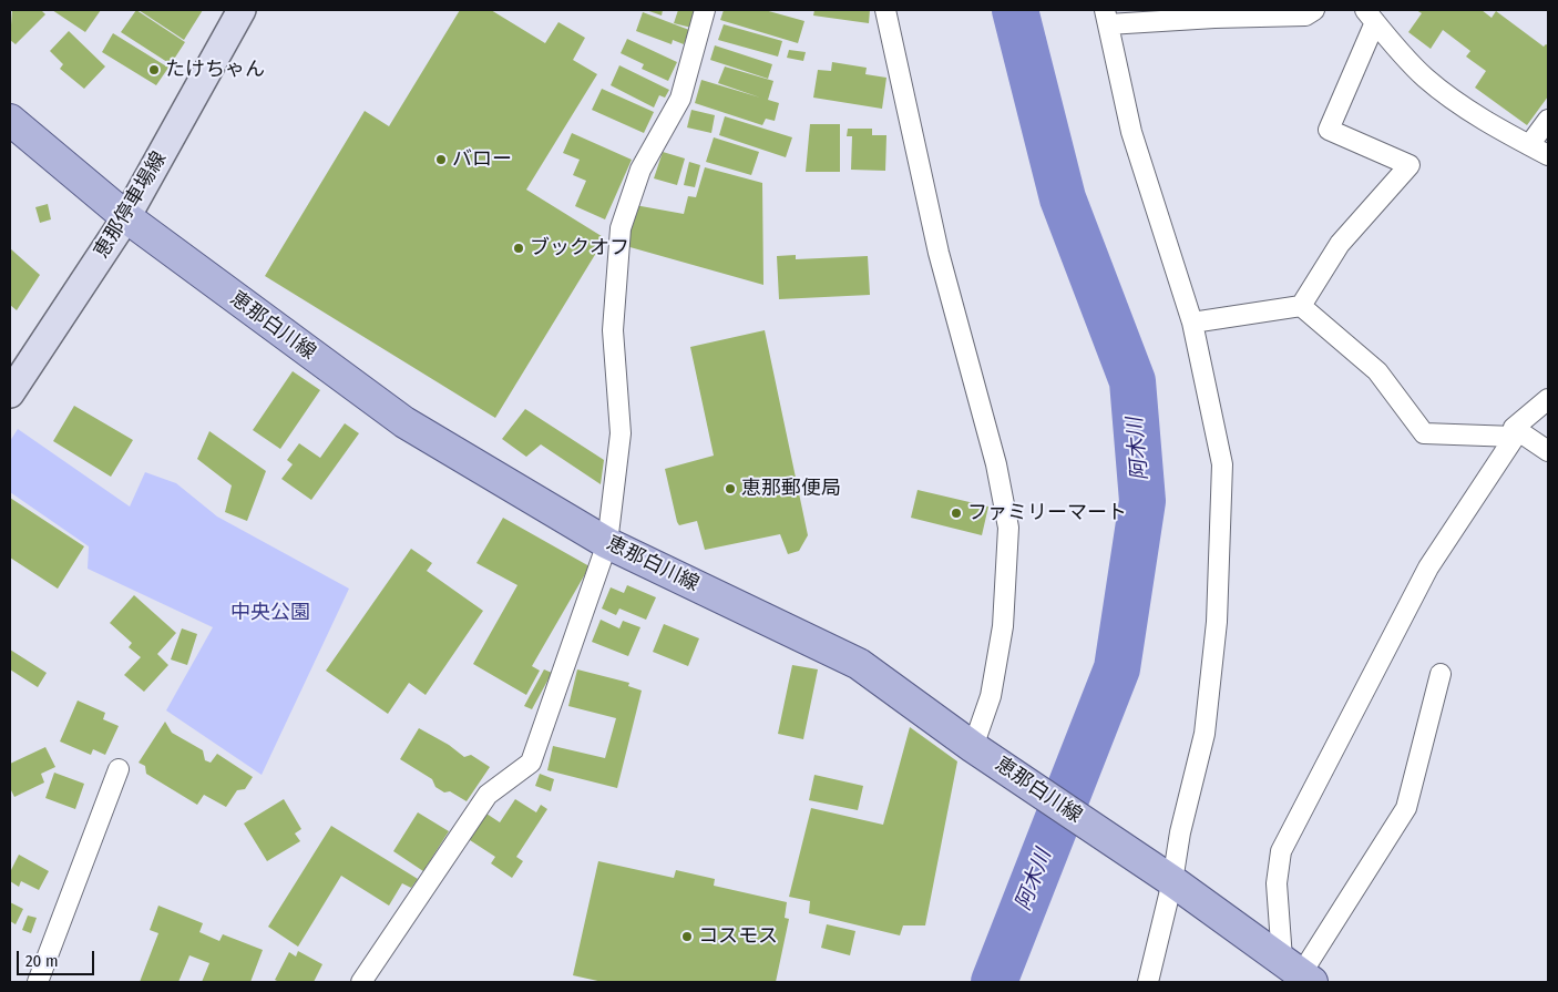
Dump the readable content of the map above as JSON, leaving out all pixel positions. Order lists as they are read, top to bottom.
{
  "streets": {
    "main road": ["恵那停車場線", "恵那白川線"]
  },
  "crossings": [
    ["恵那停車場線", "恵那白川線"]
  ],
  "water": ["阿木川"],
  "parks": ["中央公園"],
  "places": [
    "たけちゃん",
    "バロー",
    "ブックオフ",
    "恵那郵便局",
    "ファミリーマート",
    "コスモス"
  ],
  "scale_bar": "20 m"
}
